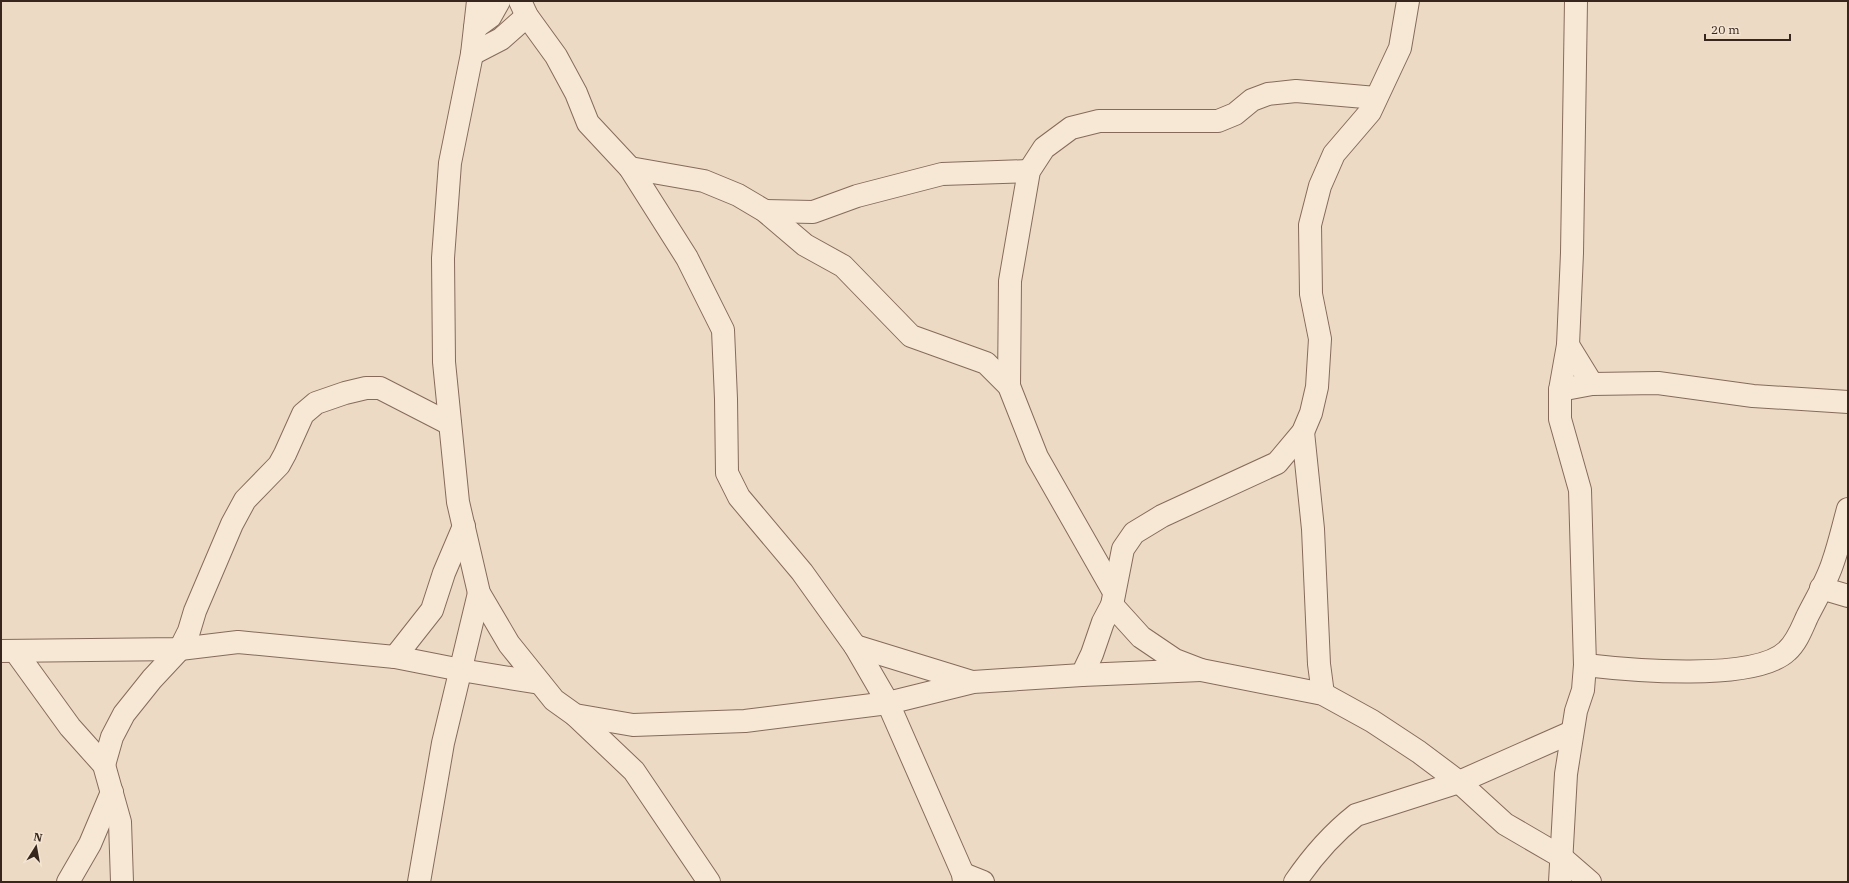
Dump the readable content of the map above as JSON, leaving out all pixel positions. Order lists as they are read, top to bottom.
{
  "scale_bar": "20 m",
  "north": "top"
}
